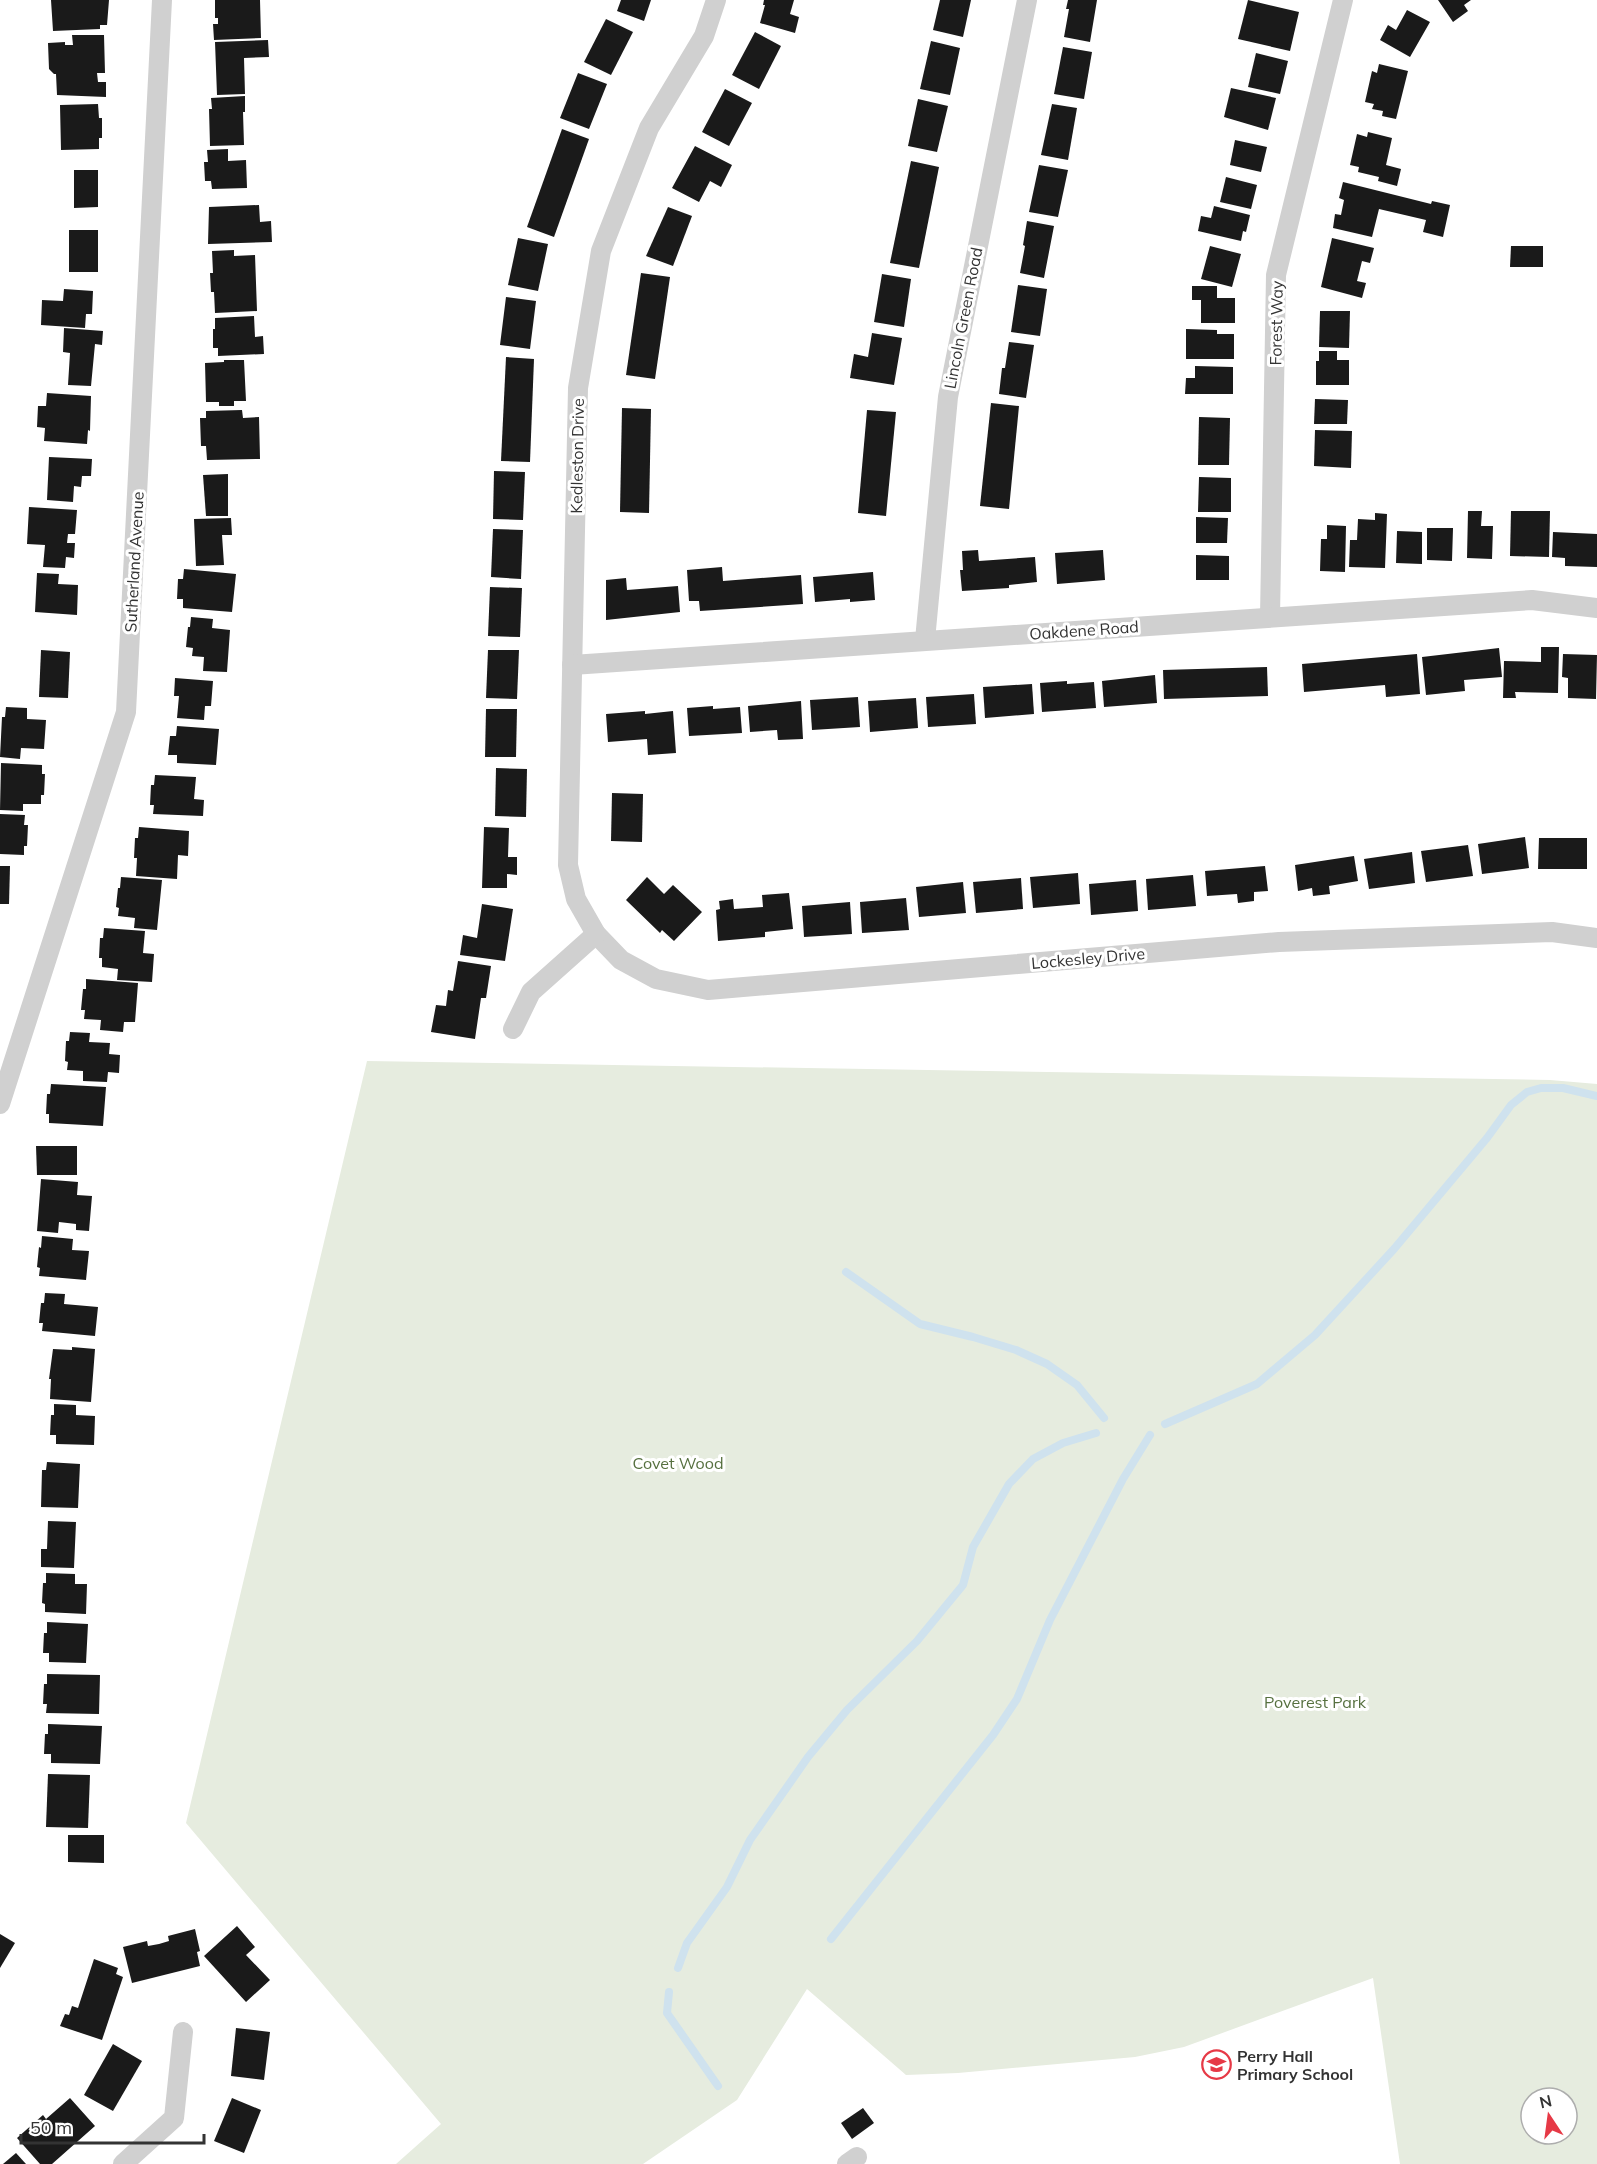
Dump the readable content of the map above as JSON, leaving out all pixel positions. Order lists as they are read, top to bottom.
{
  "streets": {
    "street": [
      "Lincoln Green Road",
      "Forest Way",
      "Kedleston Drive",
      "Sutherland Avenue",
      "Oakdene Road",
      "Lockesley Drive"
    ]
  },
  "crossings": [
    ["Lincoln Green Road", "Oakdene Road"],
    ["Forest Way", "Oakdene Road"],
    ["Kedleston Drive", "Oakdene Road"],
    ["Kedleston Drive", "Lockesley Drive"]
  ],
  "parks": ["Covet Wood", "Poverest Park"],
  "places": {
    "school or university": ["Perry Hall Primary School"]
  },
  "scale_bar": "50 m",
  "north": "top"
}
